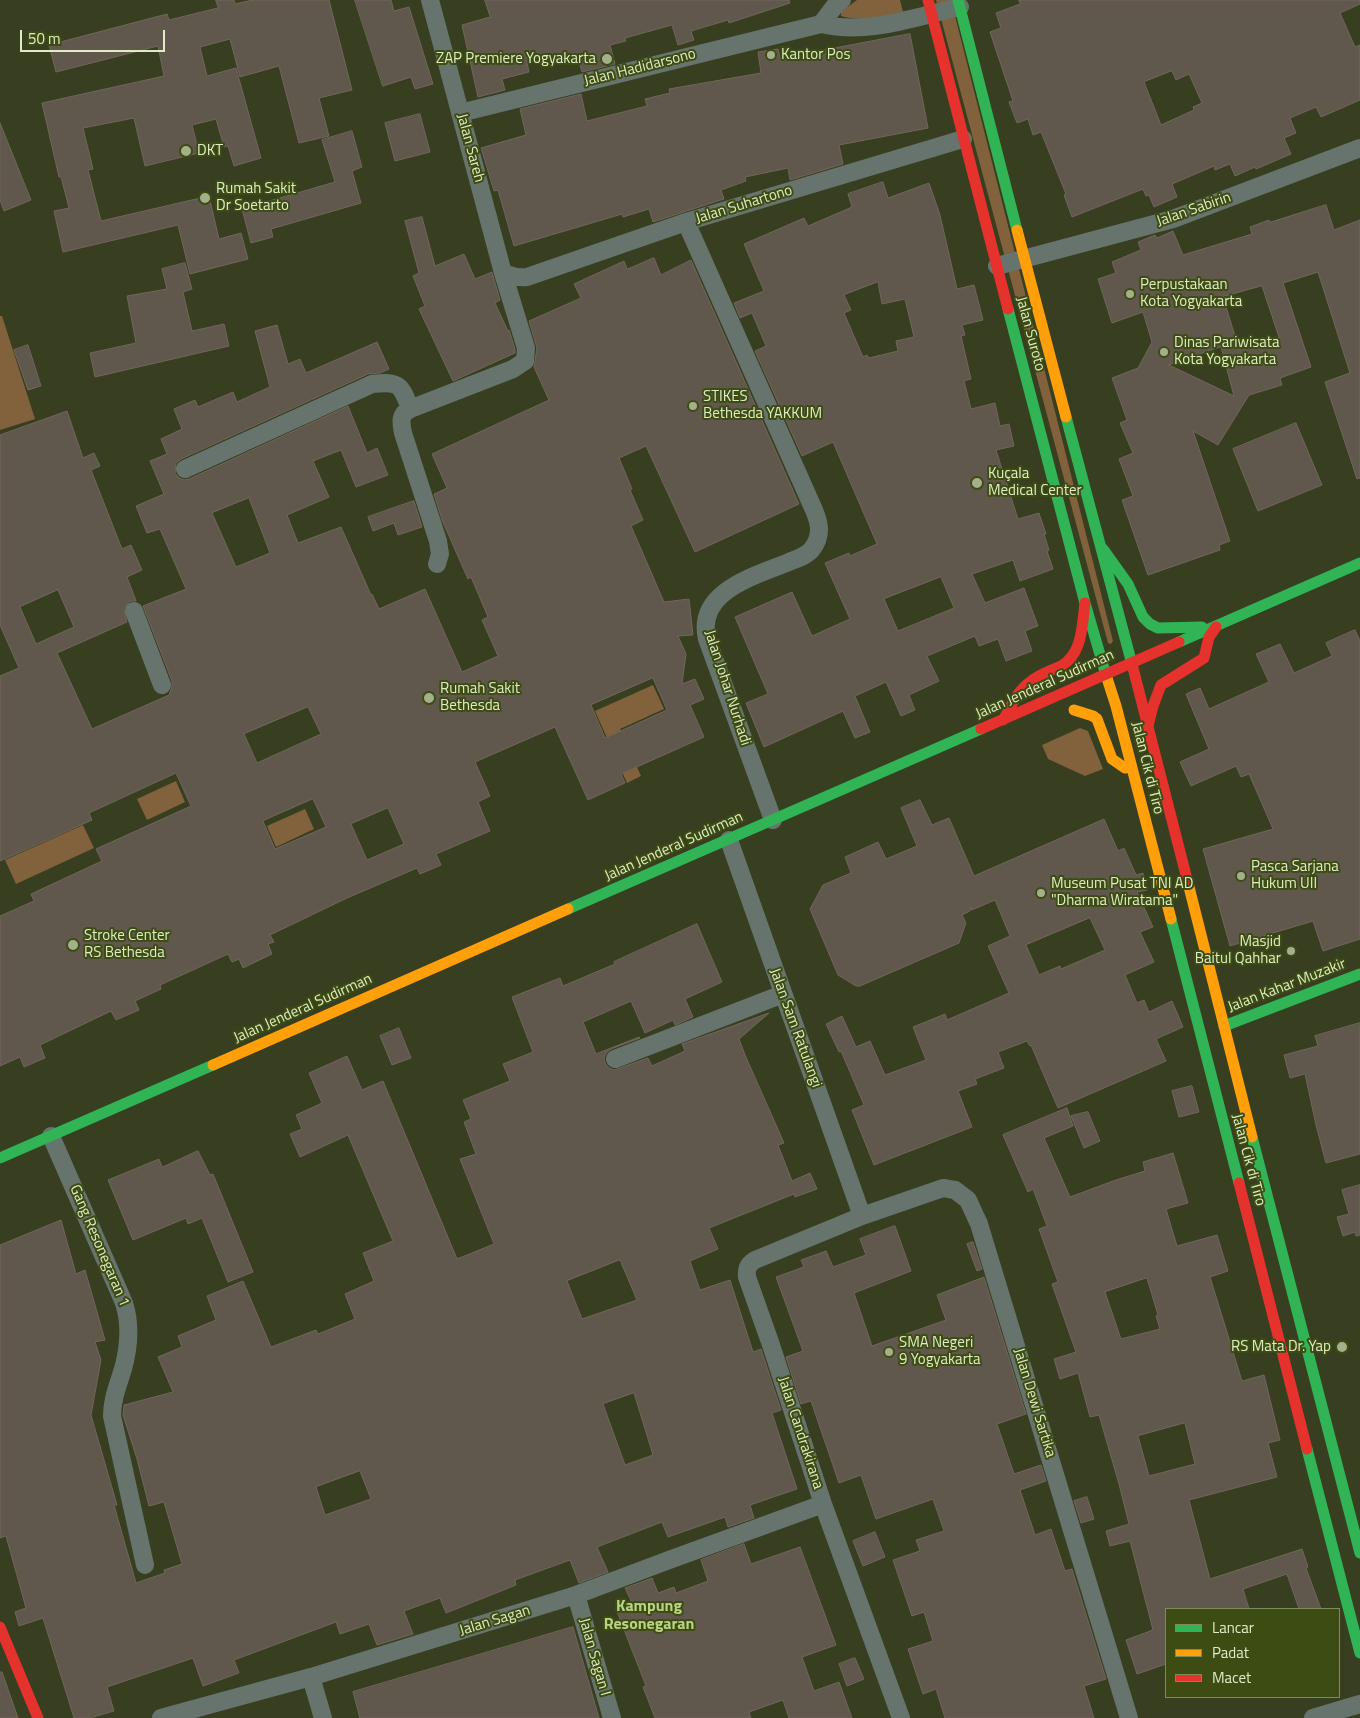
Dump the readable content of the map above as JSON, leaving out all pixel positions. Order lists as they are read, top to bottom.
{
  "streets": {
    "main road": [
      "Jalan Suroto",
      "Jalan Jenderal Sudirman",
      "Jalan Cik di Tiro",
      "Jalan Kahar Muzakir"
    ],
    "street": [
      "Jalan Hadidarsono",
      "Jalan Sareh",
      "Jalan Suhartono",
      "Jalan Sabirin",
      "Jalan Johar Nurhadi",
      "Jalan Sam Ratulangi",
      "Gang Resonegaran 1",
      "Jalan Dewi Sartika",
      "Jalan Candrakirana",
      "Jalan Sagan",
      "Jalan Sagan I"
    ]
  },
  "crossings": [
    ["Jalan Hadidarsono", "Jalan Sareh"],
    ["Jalan Hadidarsono", "Jalan Suroto"],
    ["Jalan Sareh", "Jalan Suhartono"],
    ["Jalan Suhartono", "Jalan Suroto"],
    ["Jalan Suhartono", "Jalan Johar Nurhadi"],
    ["Jalan Sabirin", "Jalan Suroto"],
    ["Jalan Suroto", "Jalan Jenderal Sudirman"],
    ["Jalan Suroto", "Jalan Cik di Tiro"],
    ["Jalan Jenderal Sudirman", "Jalan Johar Nurhadi"],
    ["Jalan Jenderal Sudirman", "Jalan Cik di Tiro"],
    ["Jalan Jenderal Sudirman", "Jalan Sam Ratulangi"],
    ["Jalan Jenderal Sudirman", "Gang Resonegaran 1"],
    ["Jalan Cik di Tiro", "Jalan Kahar Muzakir"],
    ["Jalan Sam Ratulangi", "Jalan Dewi Sartika"],
    ["Jalan Sam Ratulangi", "Jalan Candrakirana"],
    ["Jalan Dewi Sartika", "Jalan Candrakirana"],
    ["Jalan Candrakirana", "Jalan Sagan"],
    ["Jalan Sagan", "Jalan Sagan I"]
  ],
  "districts": ["Kampung Resonegaran"],
  "places": [
    "Kantor Pos",
    "ZAP Premiere Yogyakarta",
    "DKT",
    "Rumah Sakit Dr Soetarto",
    "Perpustakaan Kota Yogyakarta",
    "Dinas Pariwisata Kota Yogyakarta",
    "STIKES Bethesda YAKKUM",
    "Kuçala Medical Center",
    "Rumah Sakit Bethesda",
    "Pasca Sarjana Hukum UII",
    "Museum Pusat TNI AD \"Dharma Wiratama\"",
    "Stroke Center RS Bethesda",
    "Masjid Baitul Qahhar",
    "RS Mata Dr. Yap",
    "SMA Negeri 9 Yogyakarta"
  ],
  "legend": ["Lancar", "Padat", "Macet"],
  "scale_bar": "50 m"
}
